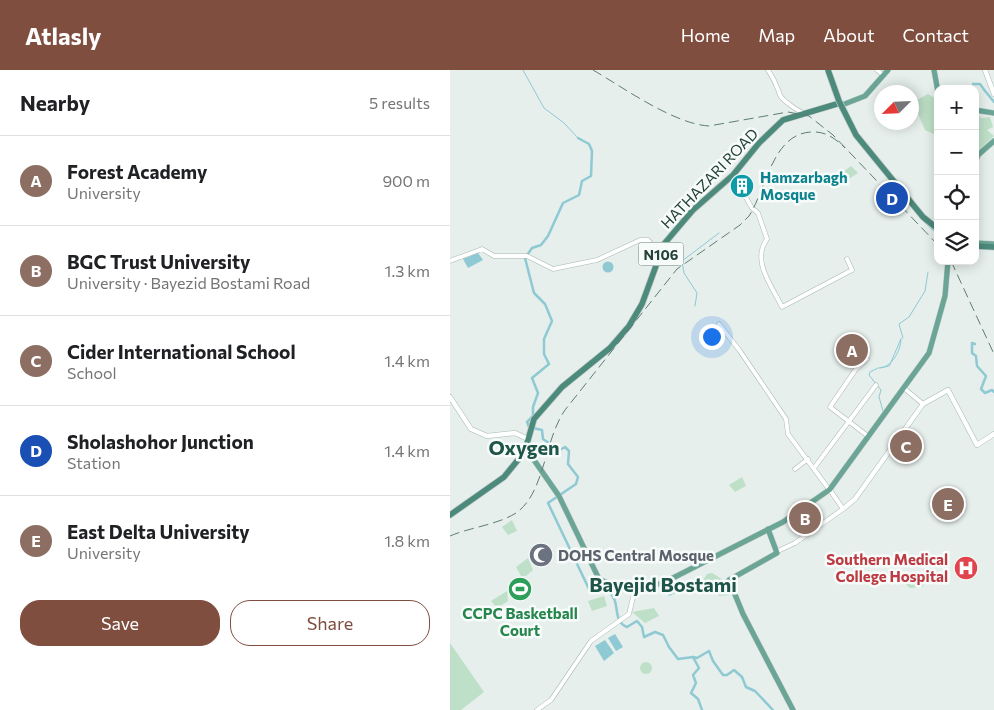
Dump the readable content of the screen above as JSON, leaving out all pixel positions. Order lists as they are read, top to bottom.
{
  "streets": {
    "highway": ["HATHAZARI ROAD", "N106"]
  },
  "crossings": [
    ["HATHAZARI ROAD", "N106"]
  ],
  "districts": ["Oxygen", "Bayejid Bostami"],
  "places": {
    "building": ["Hamzarbagh Mosque"],
    "mosque": ["DOHS Central Mosque"],
    "hospital": ["Southern Medical College Hospital"],
    "sports": ["CCPC Basketball Court"]
  },
  "north": "bottom left",
  "page": {
    "header": "Atlasly",
    "nav": [
      "Home",
      "Map",
      "About",
      "Contact"
    ],
    "heading": ["Nearby", "5 results"],
    "map_buttons": ["+", "−"],
    "list": [
      {
        "mark": "A",
        "name": "Forest Academy",
        "note": "University",
        "value": "900 m"
      },
      {
        "mark": "B",
        "name": "BGC Trust University",
        "note": "University · Bayezid Bostami Road",
        "value": "1.3 km"
      },
      {
        "mark": "C",
        "name": "Cider International School",
        "note": "School",
        "value": "1.4 km"
      },
      {
        "mark": "D",
        "name": "Sholashohor Junction",
        "note": "Station",
        "value": "1.4 km"
      },
      {
        "mark": "E",
        "name": "East Delta University",
        "note": "University",
        "value": "1.8 km"
      }
    ],
    "pins": [
      "D",
      "A",
      "C",
      "E",
      "B"
    ],
    "buttons": ["Save", "Share"]
  }
}
